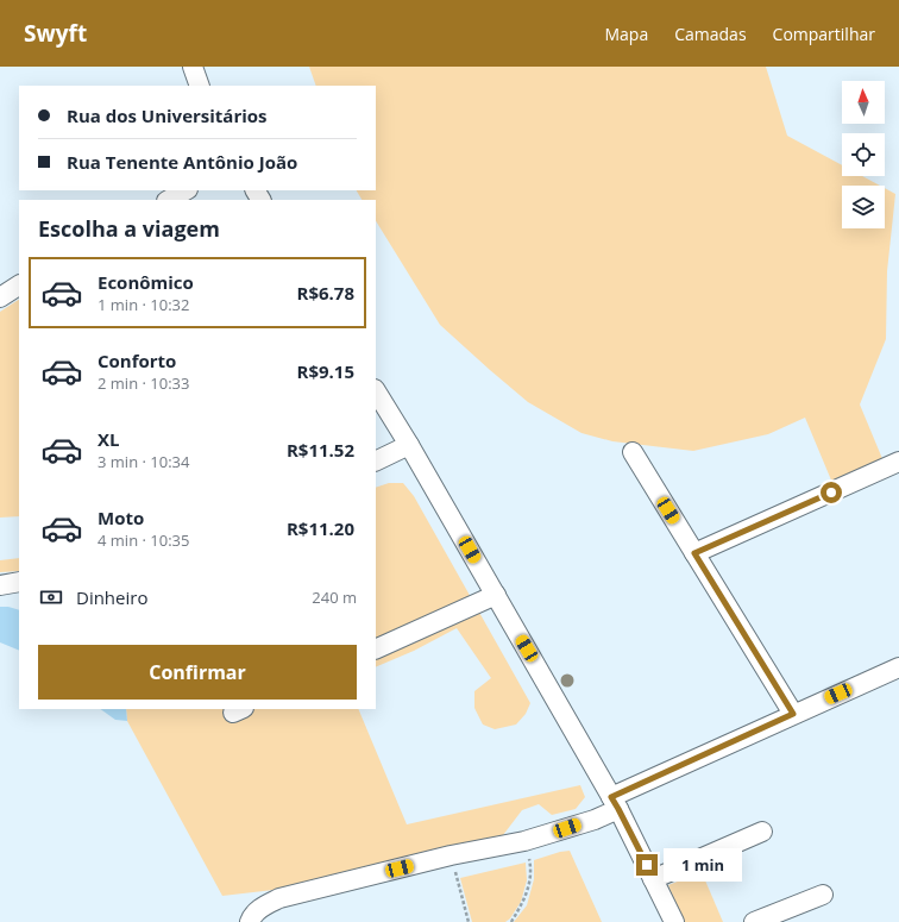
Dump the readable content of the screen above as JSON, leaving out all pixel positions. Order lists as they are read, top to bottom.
{
  "north": "top",
  "page": {
    "header": "Swyft",
    "nav": ["Mapa", "Camadas", "Compartilhar"],
    "banner": ["Rua dos Universitários", "Rua Tenente Antônio João"],
    "heading": "Escolha a viagem",
    "list": [
      {
        "name": "Econômico",
        "note": "1 min · 10:32",
        "value": "R$6.78"
      },
      {
        "name": "Conforto",
        "note": "2 min · 10:33",
        "value": "R$9.15"
      },
      {
        "name": "XL",
        "note": "3 min · 10:34",
        "value": "R$11.52"
      },
      {
        "name": "Moto",
        "note": "4 min · 10:35",
        "value": "R$11.20"
      }
    ],
    "pay": ["Dinheiro", "240 m"],
    "buttons": "Confirmar",
    "bubble": "1 min"
  }
}
